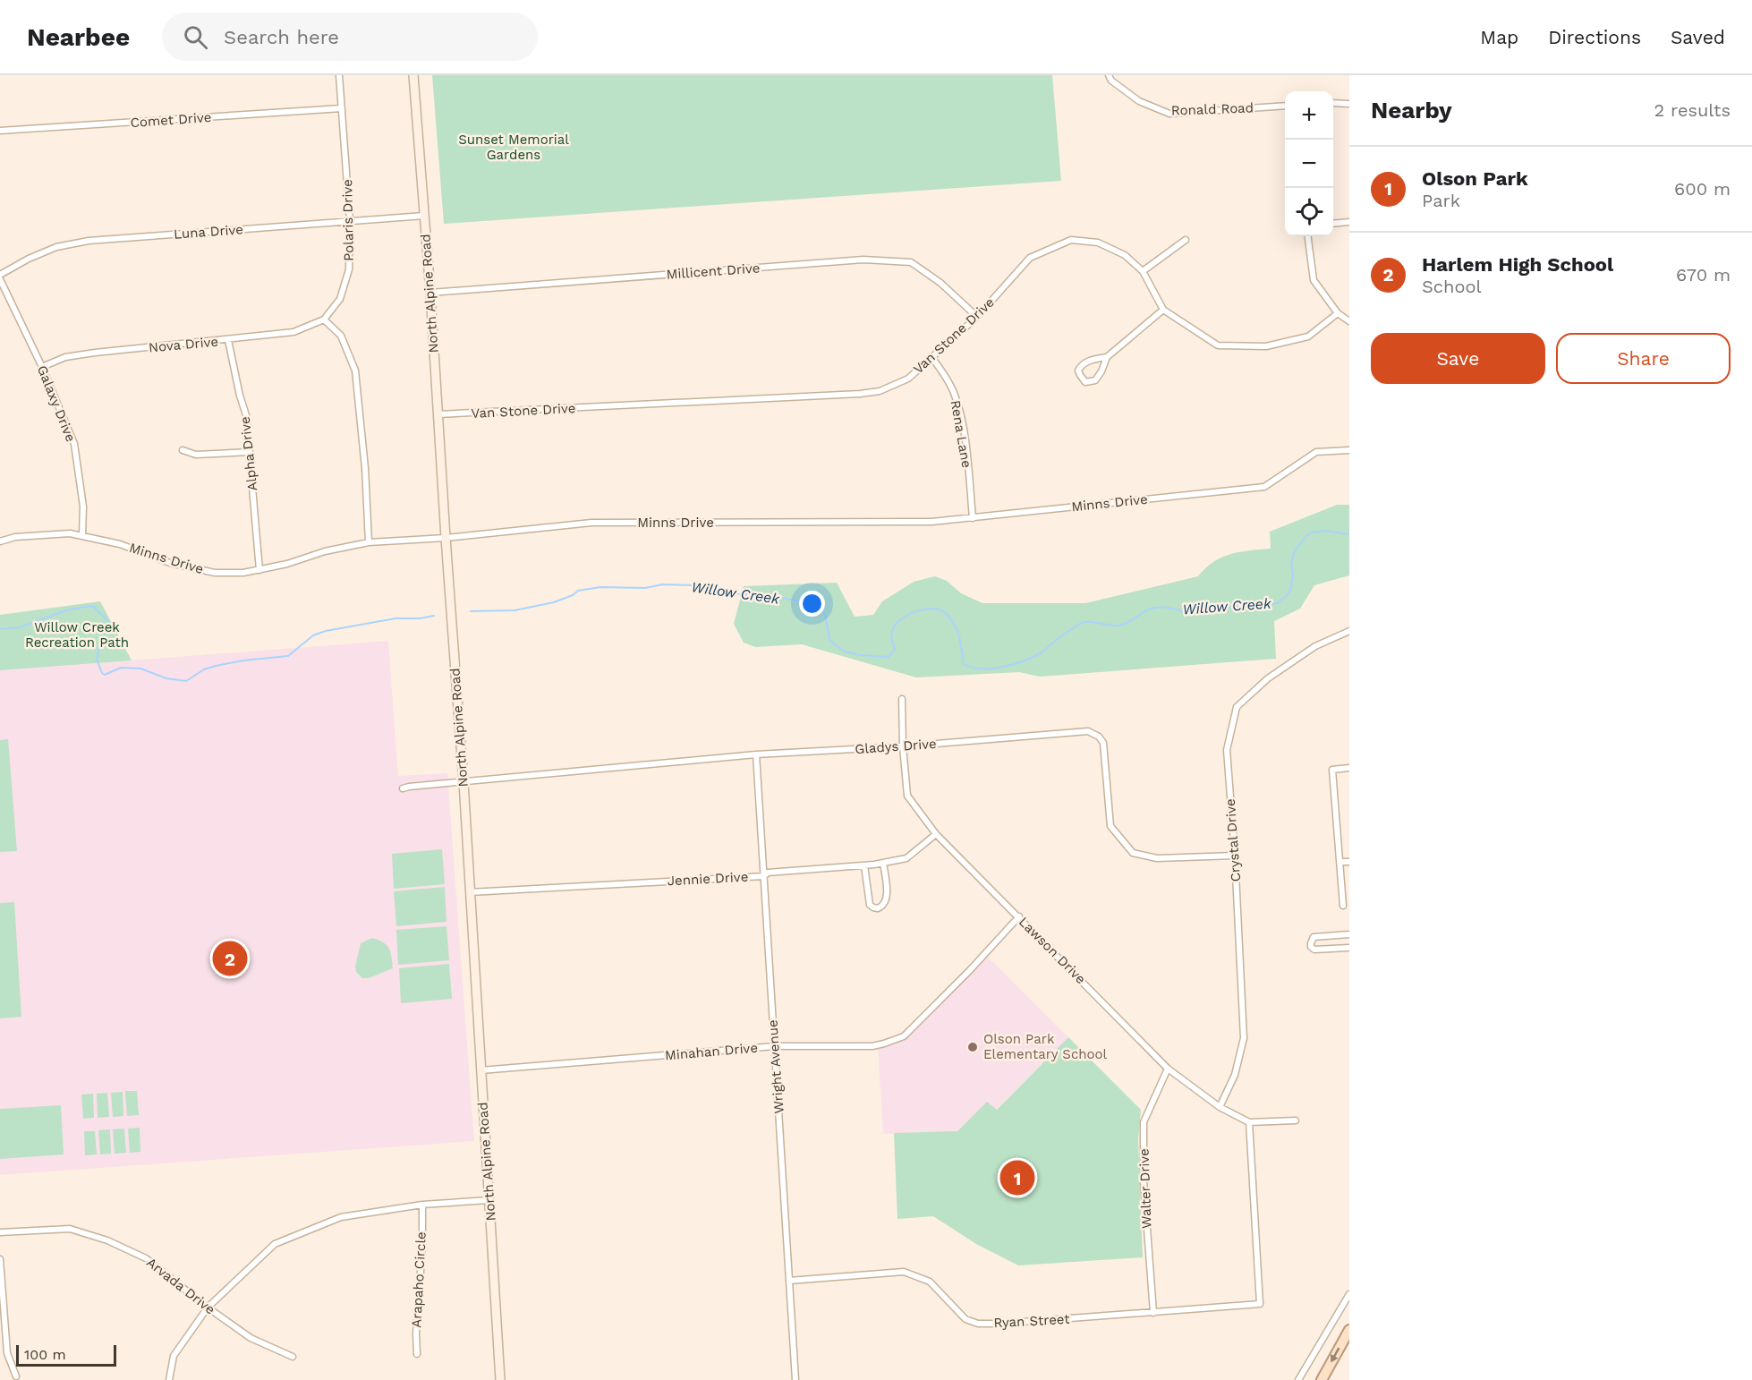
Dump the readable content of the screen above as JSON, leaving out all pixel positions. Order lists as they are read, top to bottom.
{
  "streets": {
    "main road": ["North Alpine Road"],
    "street": [
      "Ronald Road",
      "Comet Drive",
      "Polaris Drive",
      "Luna Drive",
      "Millicent Drive",
      "Van Stone Drive",
      "Nova Drive",
      "Galaxy Drive",
      "Rena Lane",
      "Alpha Drive",
      "Minns Drive",
      "Gladys Drive",
      "Crystal Drive",
      "Jennie Drive",
      "Lawson Drive",
      "Minahan Drive",
      "Wright Avenue",
      "Walter Drive",
      "Arapaho Circle",
      "Arvada Drive",
      "Ryan Street"
    ]
  },
  "crossings": [
    ["Comet Drive", "Polaris Drive"],
    ["Polaris Drive", "Luna Drive"],
    ["Polaris Drive", "Nova Drive"],
    ["Luna Drive", "North Alpine Road"],
    ["Millicent Drive", "North Alpine Road"],
    ["Millicent Drive", "Van Stone Drive"],
    ["North Alpine Road", "Van Stone Drive"],
    ["North Alpine Road", "Minns Drive"],
    ["North Alpine Road", "Gladys Drive"],
    ["North Alpine Road", "Jennie Drive"],
    ["North Alpine Road", "Minahan Drive"],
    ["Van Stone Drive", "Rena Lane"],
    ["Nova Drive", "Galaxy Drive"],
    ["Nova Drive", "Alpha Drive"],
    ["Galaxy Drive", "Minns Drive"],
    ["Rena Lane", "Minns Drive"],
    ["Alpha Drive", "Minns Drive"],
    ["Gladys Drive", "Crystal Drive"],
    ["Gladys Drive", "Lawson Drive"],
    ["Gladys Drive", "Wright Avenue"],
    ["Crystal Drive", "Lawson Drive"],
    ["Jennie Drive", "Lawson Drive"],
    ["Jennie Drive", "Wright Avenue"],
    ["Lawson Drive", "Minahan Drive"],
    ["Lawson Drive", "Walter Drive"],
    ["Lawson Drive", "Ryan Street"],
    ["Minahan Drive", "Wright Avenue"],
    ["Wright Avenue", "Ryan Street"],
    ["Walter Drive", "Ryan Street"]
  ],
  "water": ["Willow Creek"],
  "parks": ["Sunset Memorial Gardens", "Willow Creek Recreation Path"],
  "places": ["Olson Park Elementary School"],
  "scale_bar": "100 m",
  "page": {
    "header": "Nearbee",
    "search": "Search here",
    "nav": ["Map", "Directions", "Saved"],
    "heading": ["Nearby", "2 results"],
    "map_buttons": ["+", "−"],
    "list": [
      {
        "mark": "1",
        "name": "Olson Park",
        "note": "Park",
        "value": "600 m"
      },
      {
        "mark": "2",
        "name": "Harlem High School",
        "note": "School",
        "value": "670 m"
      }
    ],
    "buttons": ["Save", "Share"],
    "pins": ["2", "1"],
    "scale": "100 m"
  }
}
